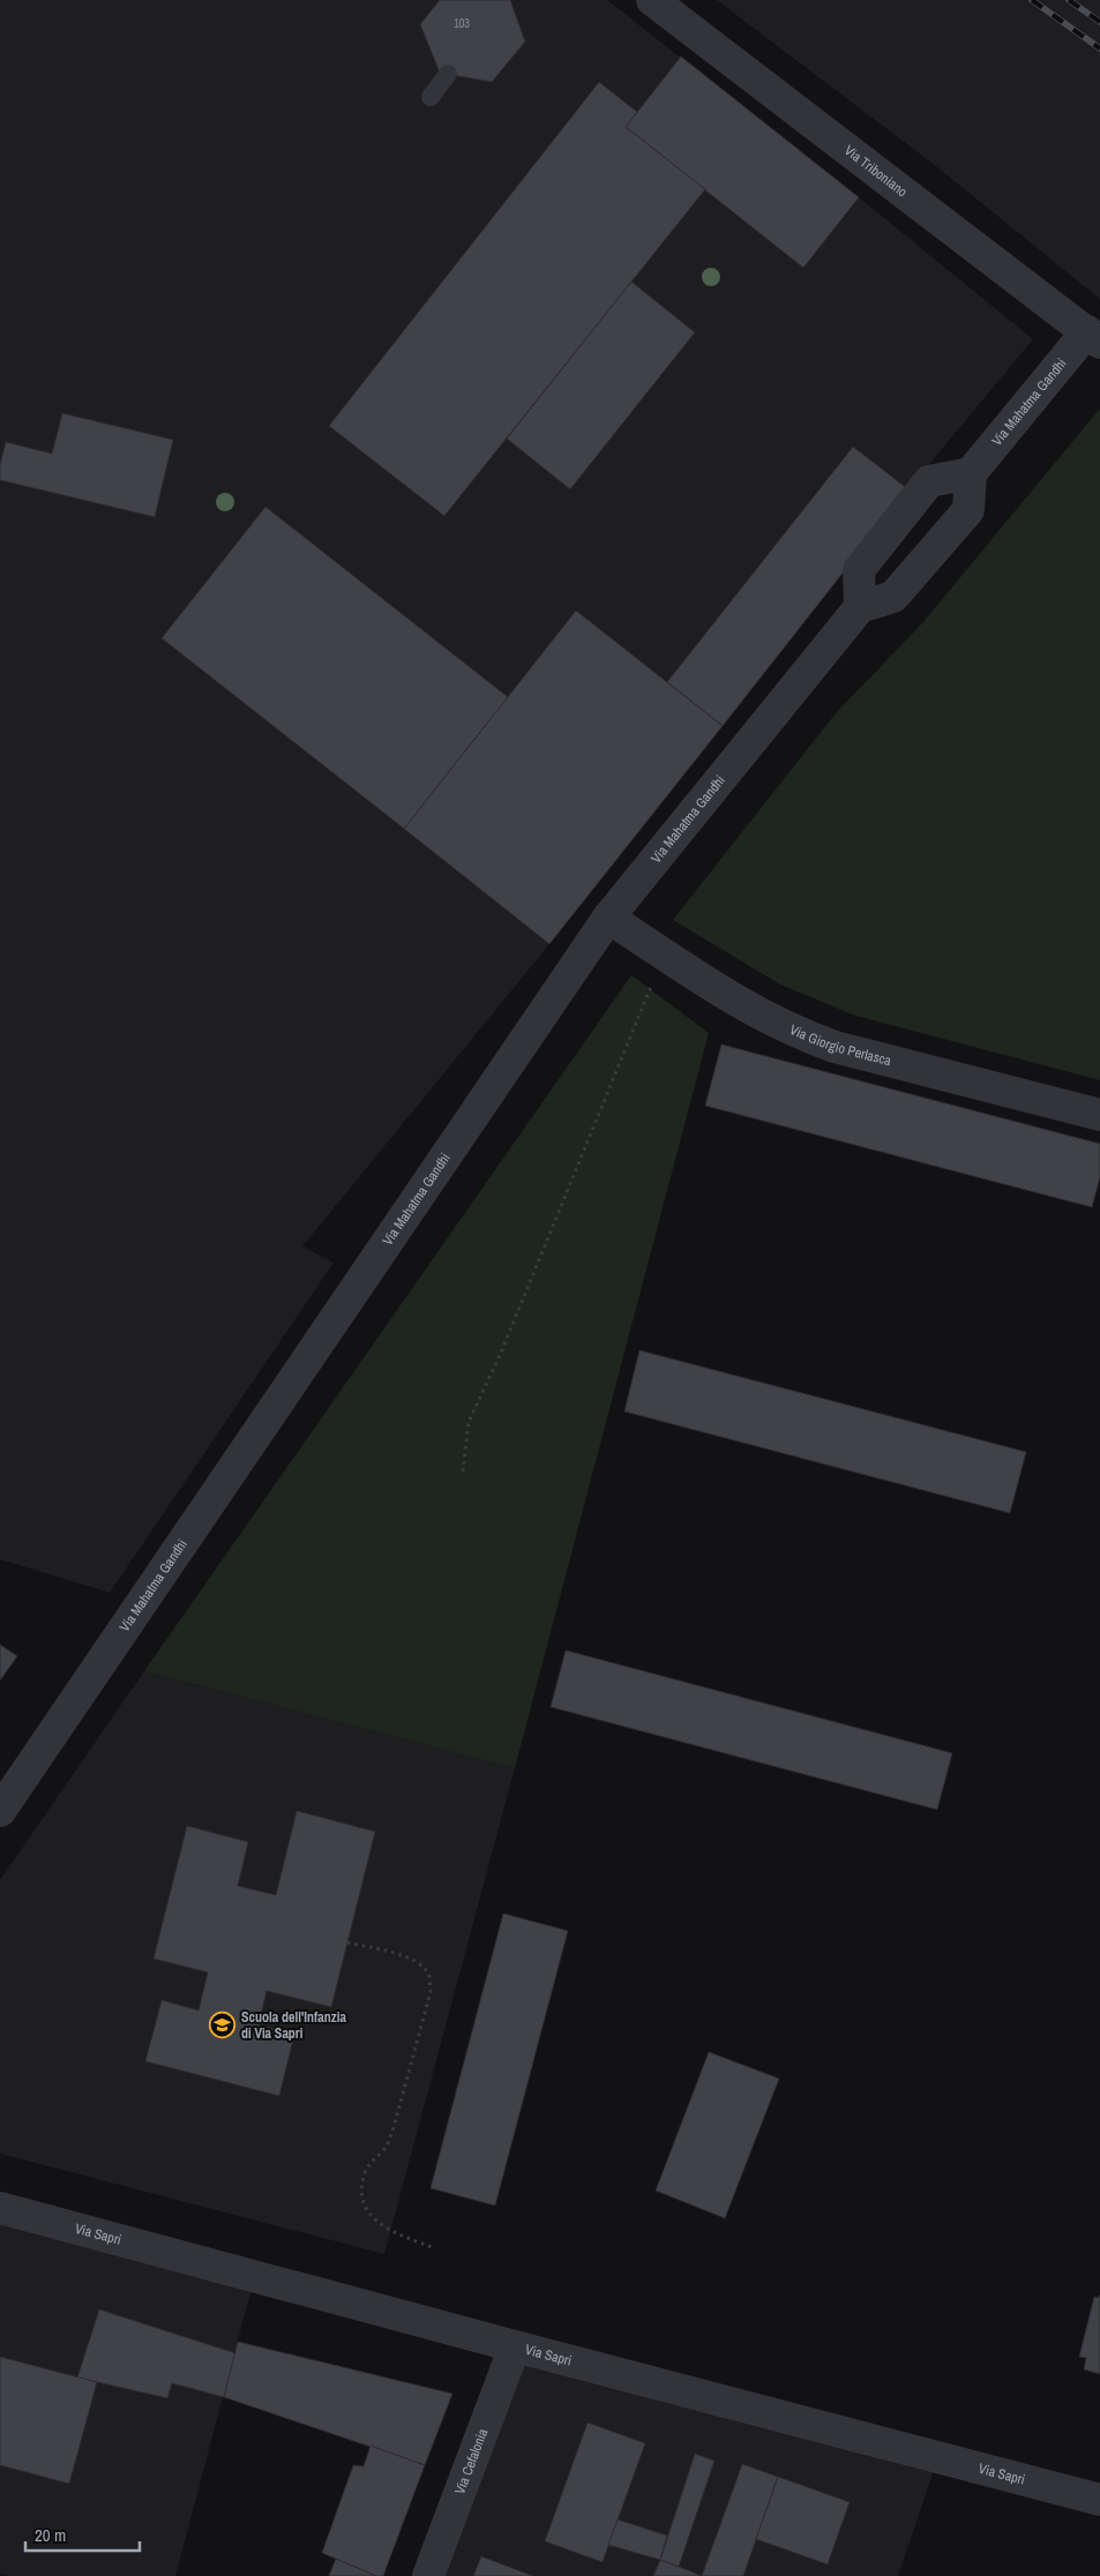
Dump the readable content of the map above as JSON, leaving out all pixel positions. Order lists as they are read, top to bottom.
{
  "streets": {
    "street": [
      "Via Triboniano",
      "Via Mahatma Gandhi",
      "Via Giorgio Perlasca",
      "Via Sapri",
      "Via Cefalonia"
    ]
  },
  "crossings": [
    ["Via Triboniano", "Via Mahatma Gandhi"],
    ["Via Mahatma Gandhi", "Via Giorgio Perlasca"],
    ["Via Sapri", "Via Cefalonia"]
  ],
  "places": {
    "school or university": ["Scuola dell'Infanzia di Via Sapri"]
  },
  "house_numbers": ["103"],
  "scale_bar": "20 m"
}
